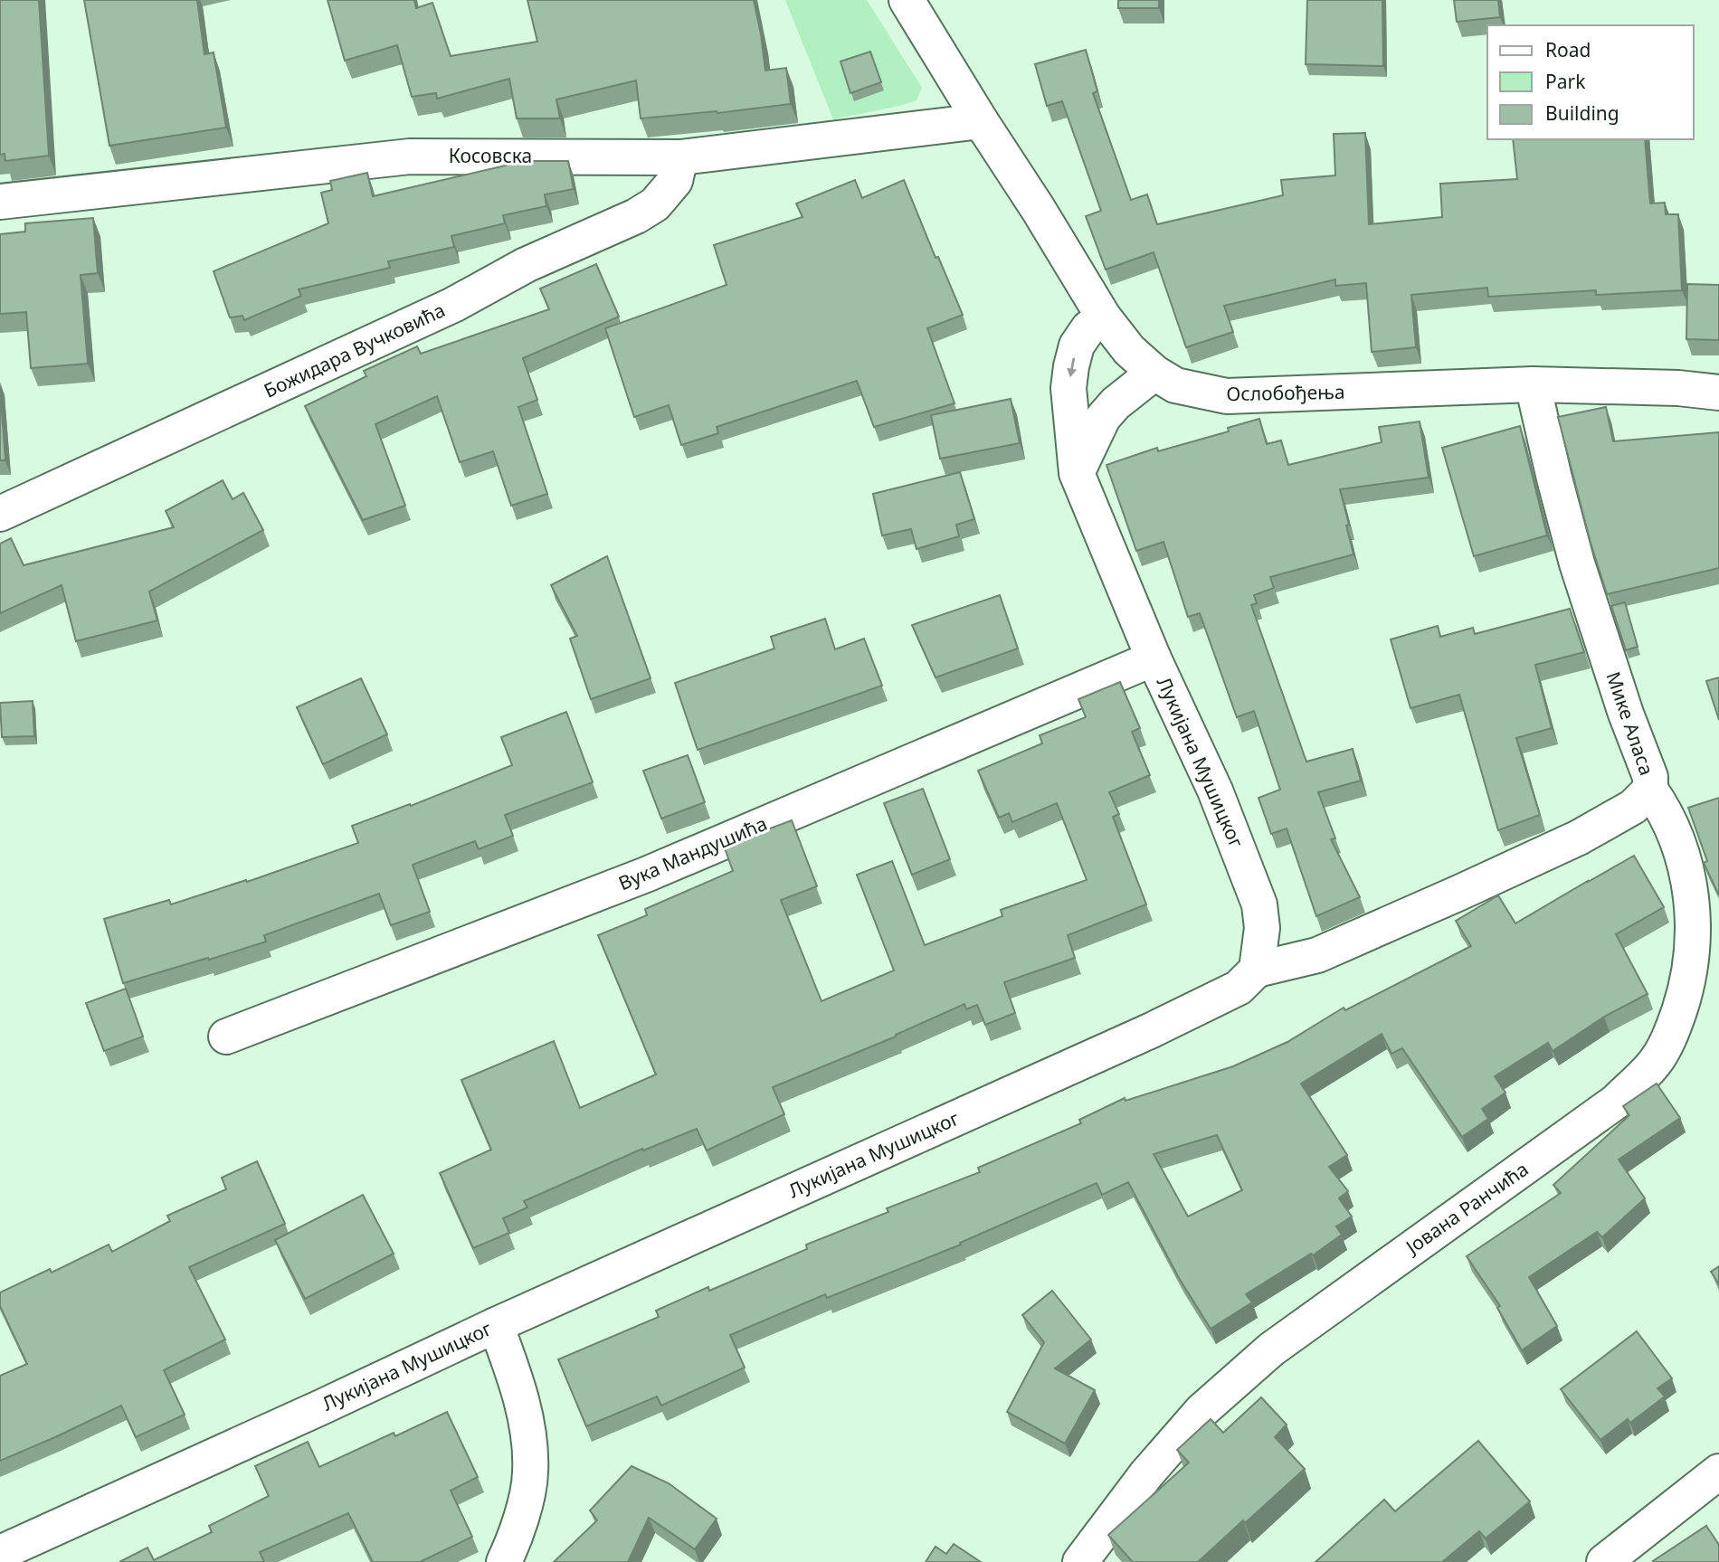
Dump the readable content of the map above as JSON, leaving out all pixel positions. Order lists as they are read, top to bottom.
{
  "streets": {
    "street": [
      "Косовска",
      "Божидара Вучковића",
      "Ослобођења",
      "Мике Аласа",
      "Лукијана Мушицког",
      "Вука Мандушића",
      "Јована Ранчића"
    ]
  },
  "crossings": [
    ["Косовска", "Божидара Вучковића"],
    ["Косовска", "Ослобођења"],
    ["Ослобођења", "Мике Аласа"],
    ["Ослобођења", "Лукијана Мушицког"],
    ["Мике Аласа", "Лукијана Мушицког"],
    ["Мике Аласа", "Јована Ранчића"],
    ["Лукијана Мушицког", "Вука Мандушића"]
  ],
  "legend": ["Road", "Park", "Building"]
}
